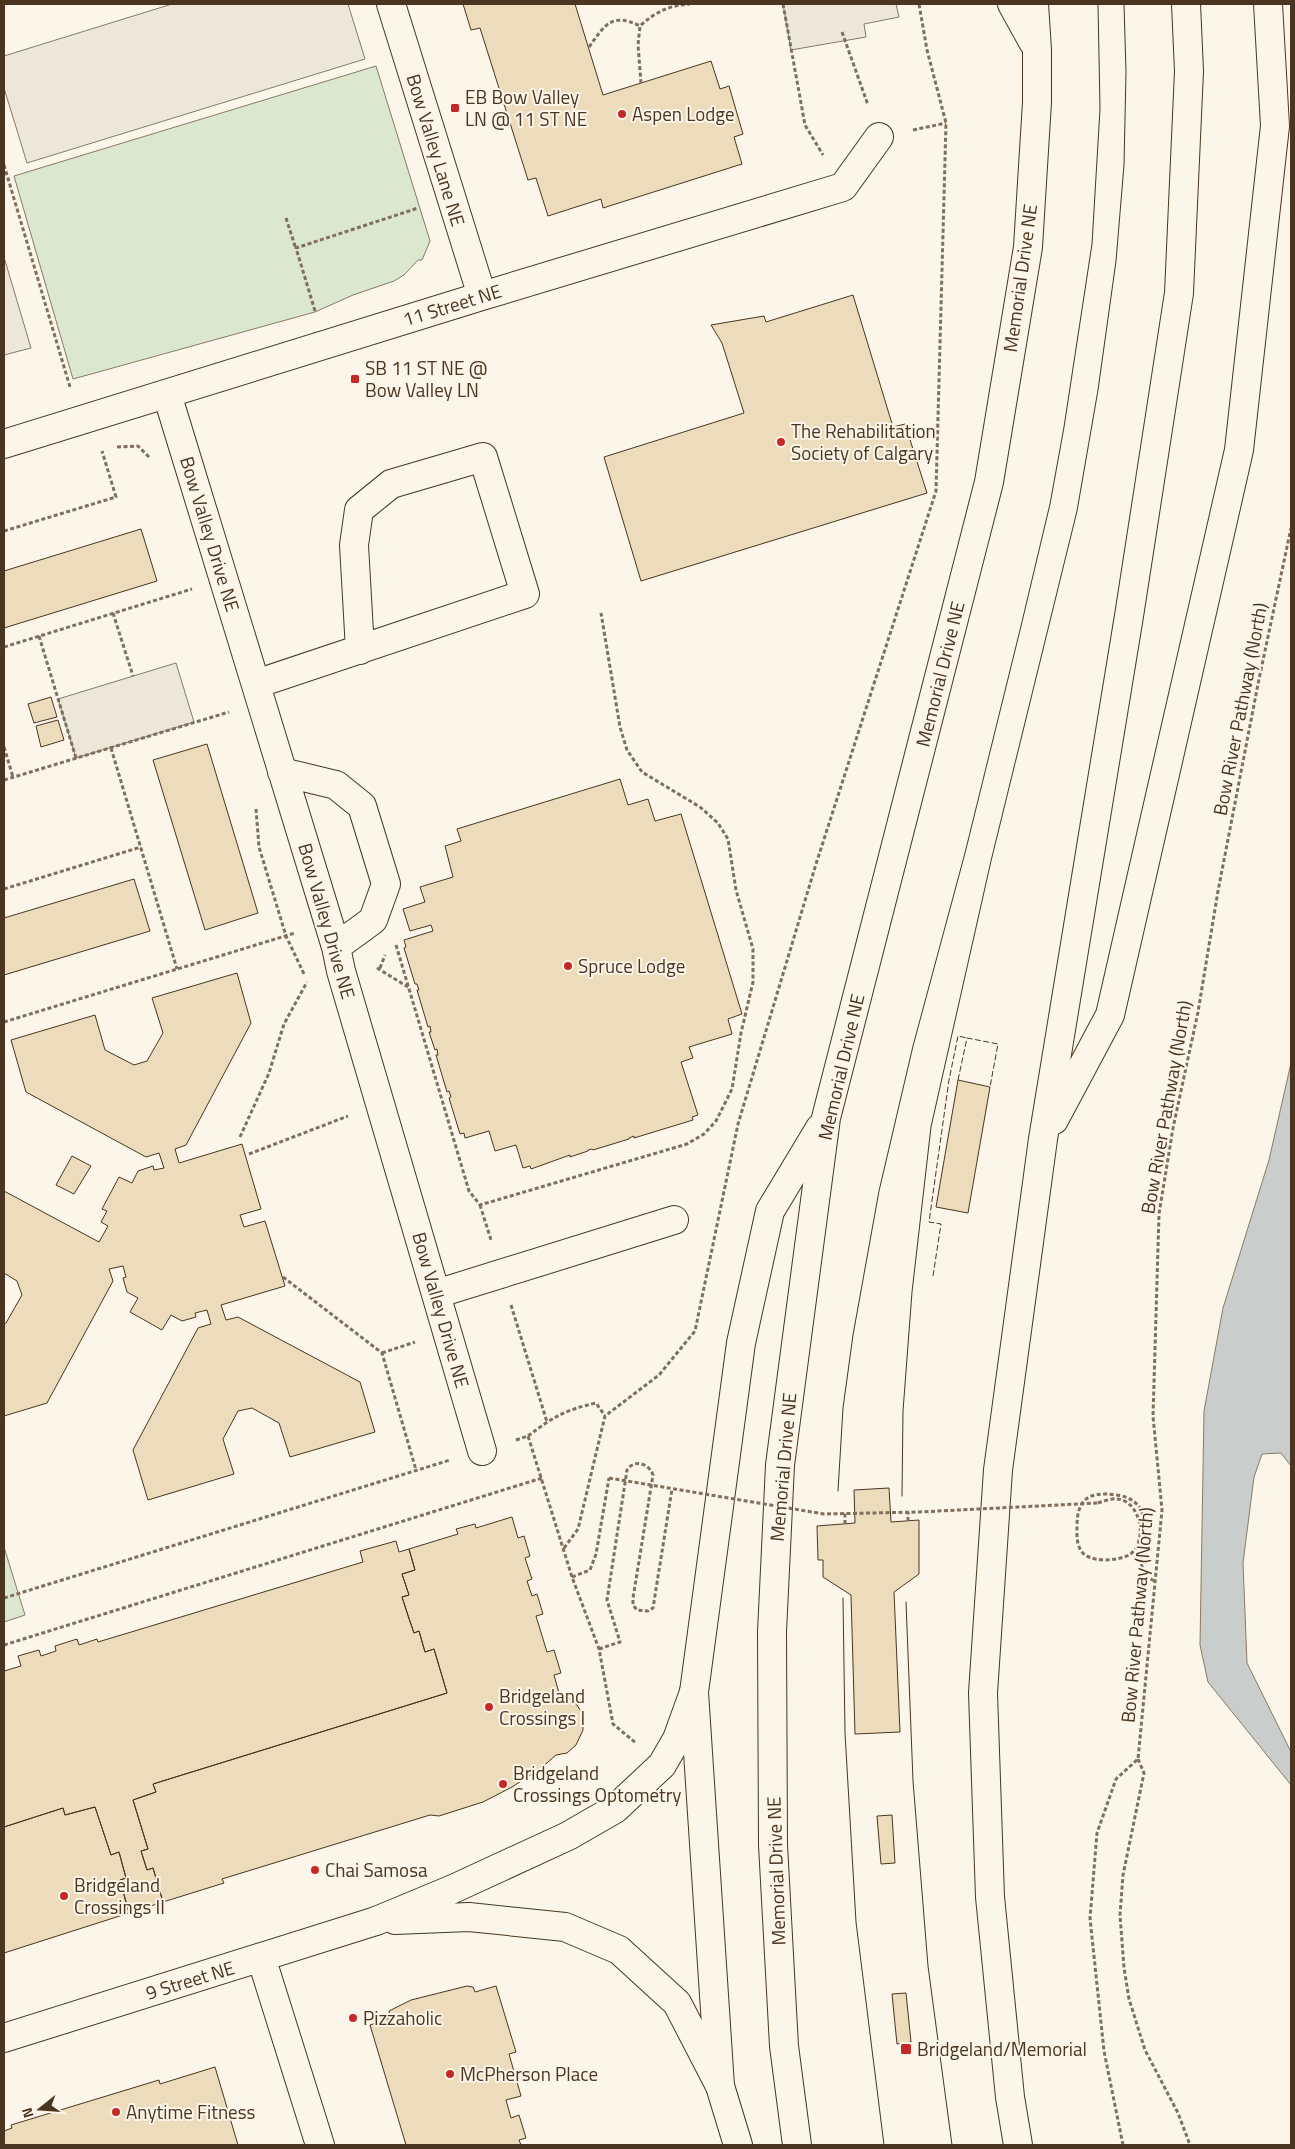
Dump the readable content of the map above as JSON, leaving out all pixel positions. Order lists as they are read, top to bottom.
{
  "streets": {
    "main road": [
      "Bow Valley Lane NE",
      "Memorial Drive NE",
      "11 Street NE",
      "Bow Valley Drive NE",
      "9 Street NE"
    ],
    "path": ["Bow River Pathway (North)"]
  },
  "crossings": [
    ["Bow Valley Lane NE", "11 Street NE"],
    ["11 Street NE", "Bow Valley Drive NE"]
  ],
  "places": {
    "transit": ["EB Bow Valley LN @ 11 ST NE", "SB 11 ST NE @ Bow Valley LN", "Bridgeland/Memorial"],
    "other": [
      "Aspen Lodge",
      "The Rehabilitation Society of Calgary",
      "Spruce Lodge",
      "Bridgeland Crossings I",
      "Bridgeland Crossings Optometry",
      "Chai Samosa",
      "Bridgeland Crossings II",
      "Pizzaholic",
      "McPherson Place",
      "Anytime Fitness"
    ]
  },
  "north": "left"
}
